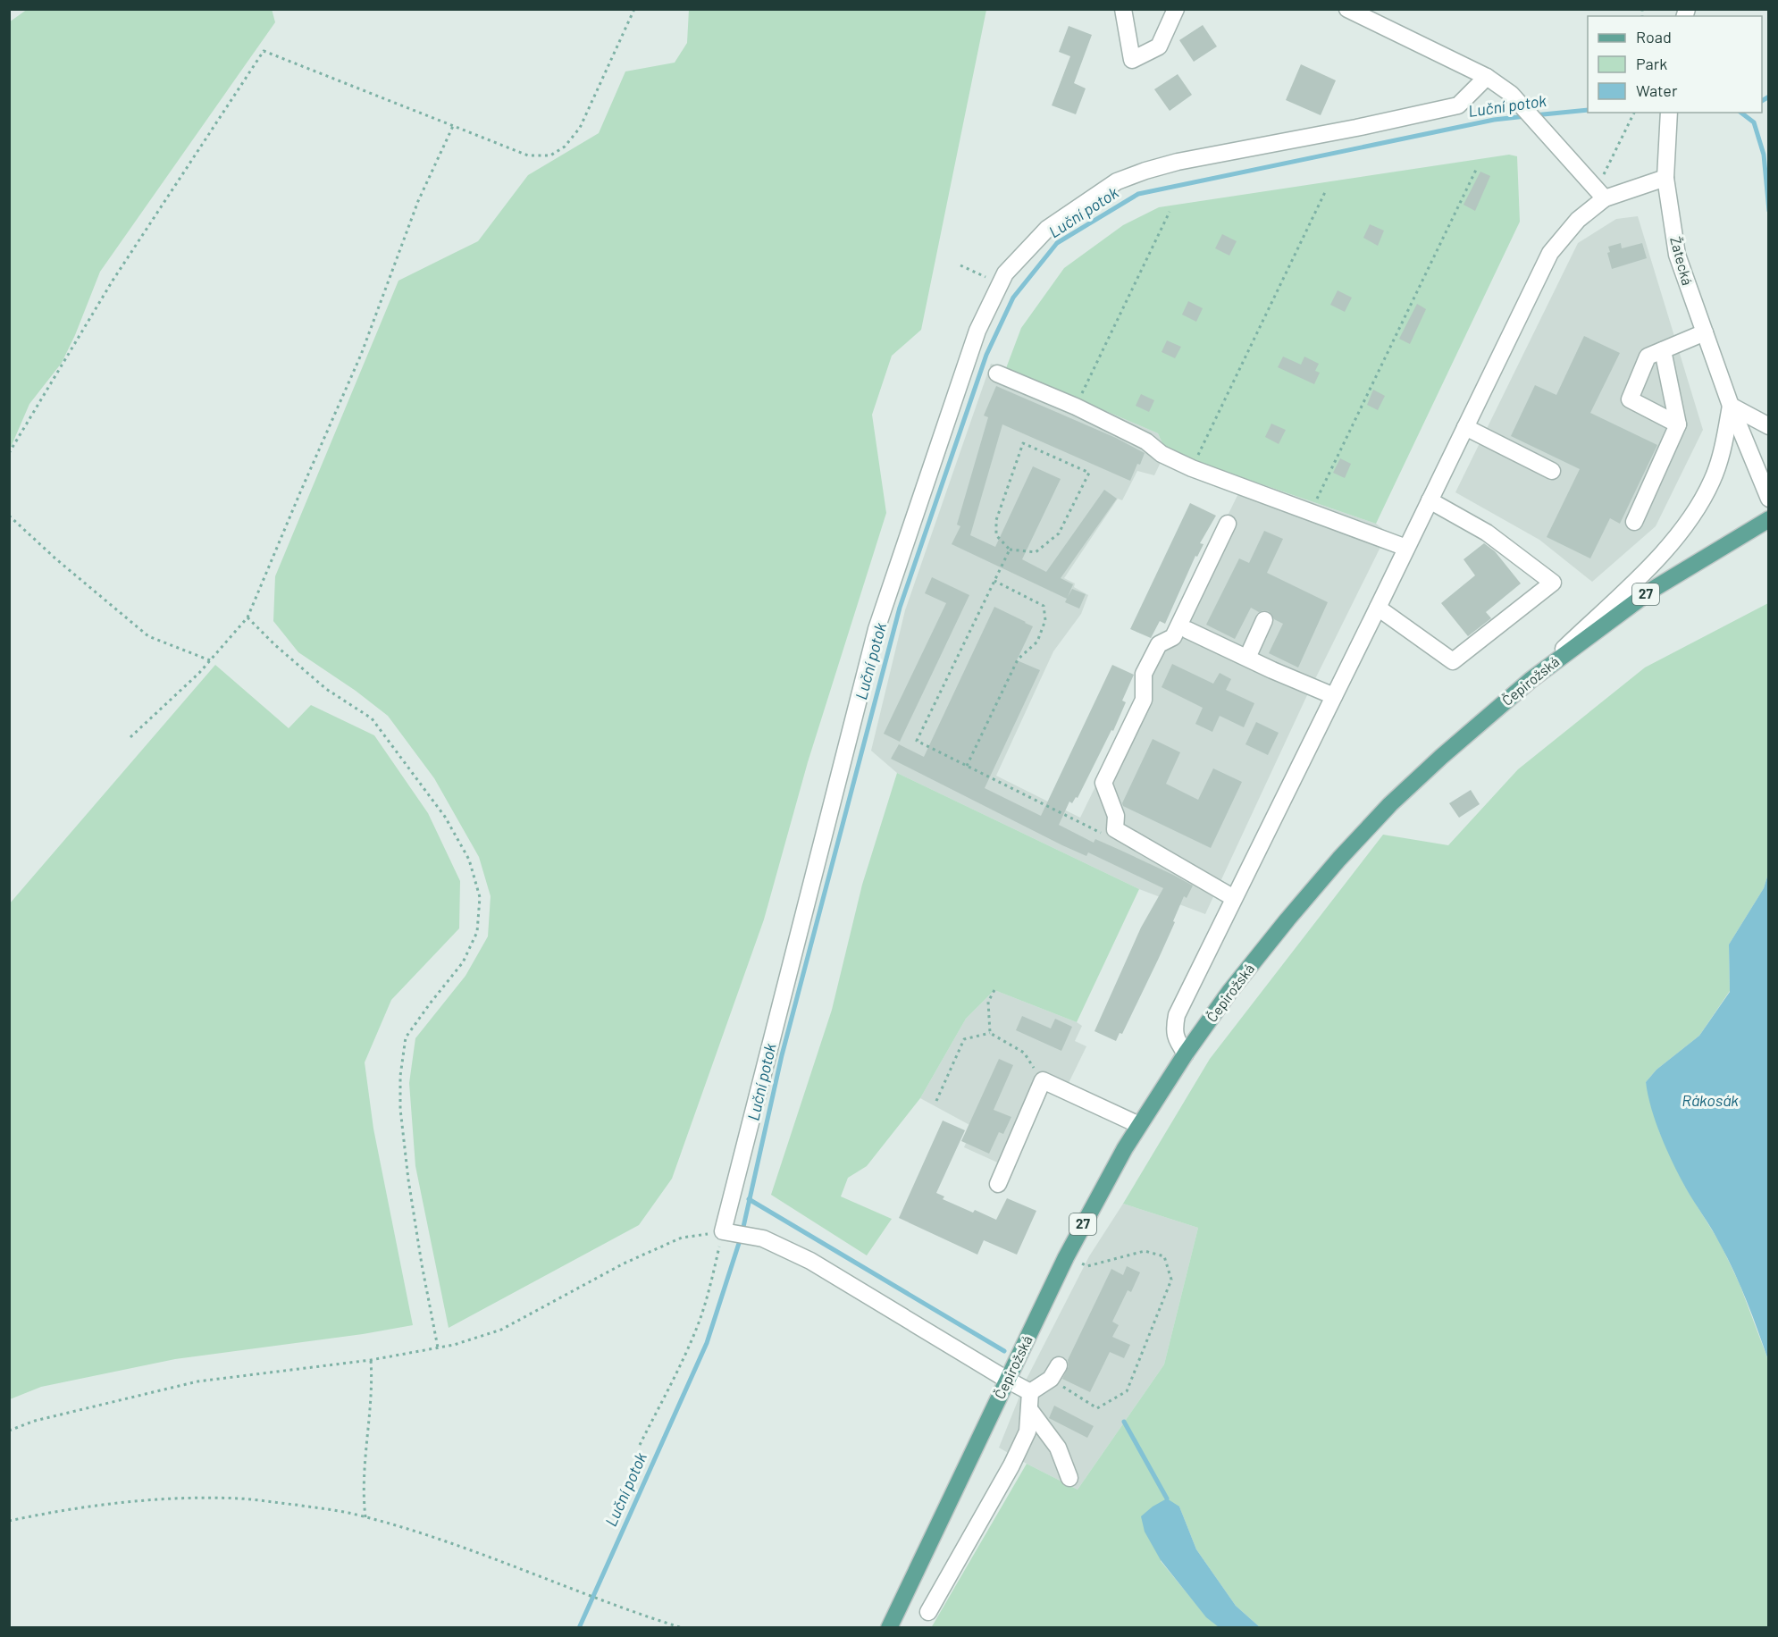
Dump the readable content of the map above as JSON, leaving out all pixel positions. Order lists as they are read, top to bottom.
{
  "streets": {
    "main road": ["27", "Čepirožská"],
    "street": ["Žatecká"]
  },
  "water": ["Luční potok", "Rákosák"],
  "legend": ["Road", "Park", "Water"]
}
